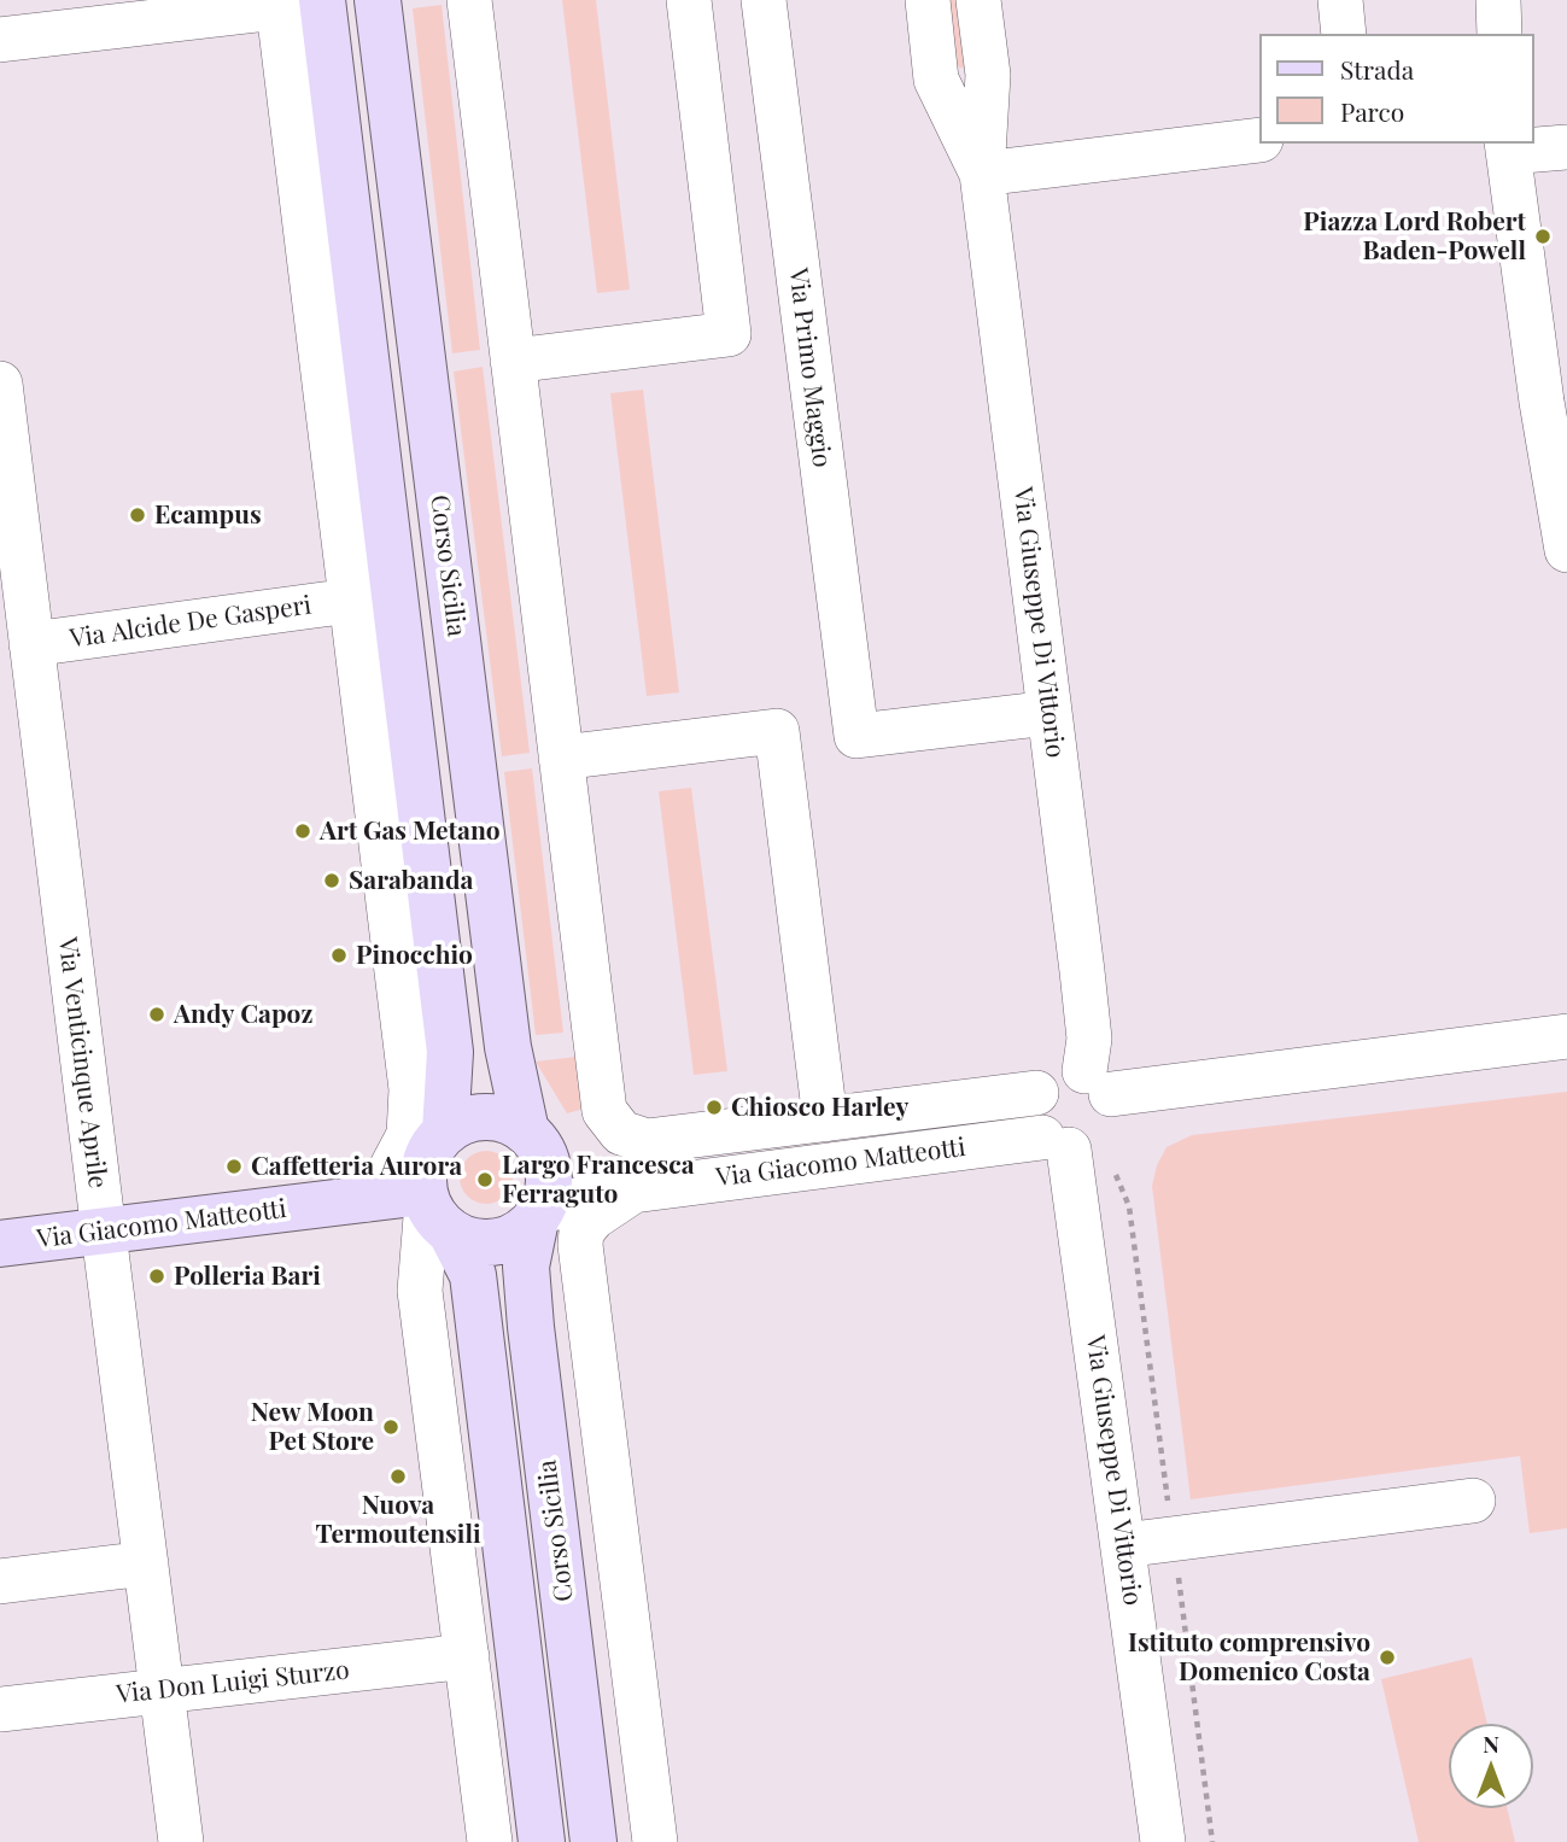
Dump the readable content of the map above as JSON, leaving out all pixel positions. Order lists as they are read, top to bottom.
{
  "streets": {
    "main road": ["Corso Sicilia", "Via Giacomo Matteotti"],
    "street": [
      "Via Primo Maggio",
      "Via Alcide De Gasperi",
      "Via Giuseppe Di Vittorio",
      "Via Venticinque Aprile",
      "Via Don Luigi Sturzo"
    ]
  },
  "crossings": [
    ["Via Primo Maggio", "Via Giuseppe Di Vittorio"],
    ["Corso Sicilia", "Via Giacomo Matteotti"],
    ["Via Alcide De Gasperi", "Via Venticinque Aprile"],
    ["Via Giuseppe Di Vittorio", "Via Giacomo Matteotti"],
    ["Via Venticinque Aprile", "Via Giacomo Matteotti"],
    ["Via Venticinque Aprile", "Via Don Luigi Sturzo"]
  ],
  "places": [
    "Piazza Lord Robert Baden-Powell",
    "Ecampus",
    "Art Gas Metano",
    "Sarabanda",
    "Pinocchio",
    "Andy Capoz",
    "Chiosco Harley",
    "Caffetteria Aurora",
    "Largo Francesca Ferraguto",
    "Polleria Bari",
    "New Moon Pet Store",
    "Nuova Termoutensili",
    "Istituto comprensivo Domenico Costa"
  ],
  "legend": ["Strada", "Parco"],
  "north": "top"
}
